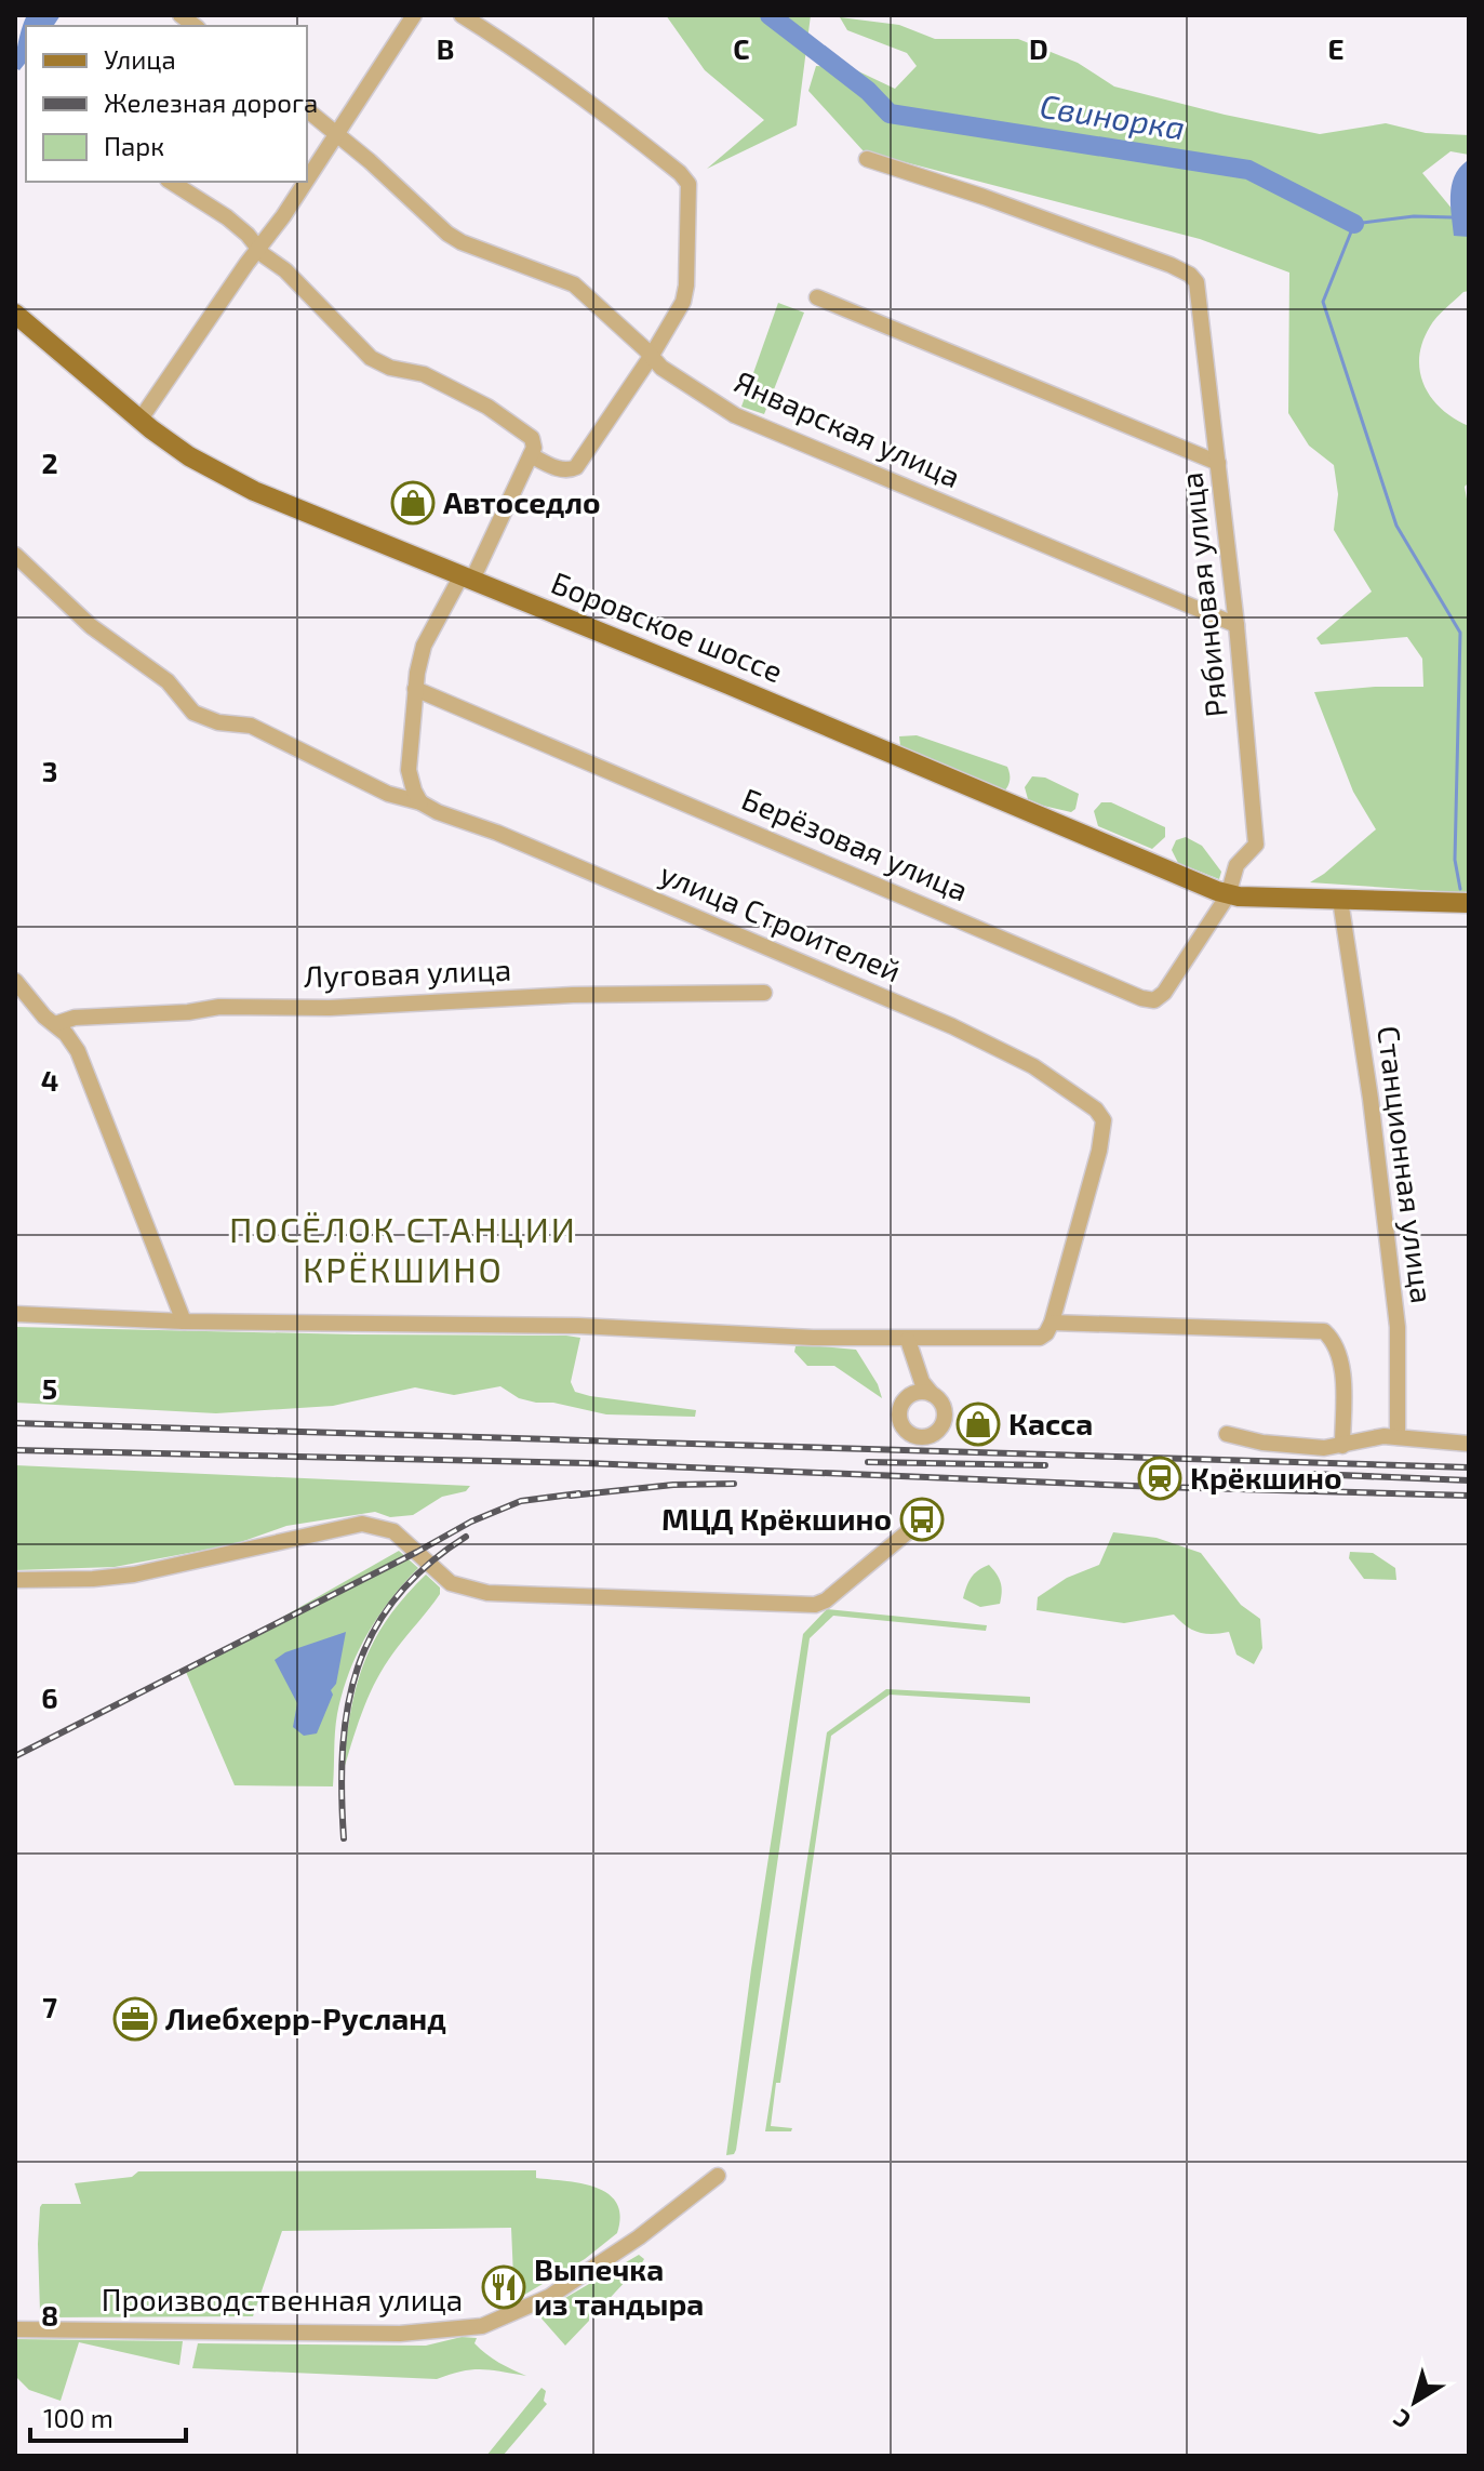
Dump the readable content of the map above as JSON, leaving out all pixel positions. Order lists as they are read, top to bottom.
{
  "streets": {
    "main road": ["Боровское шоссе"],
    "street": [
      "Январская улица",
      "Рябиновая улица",
      "Берёзовая улица",
      "улица Строителей",
      "Луговая улица",
      "Станционная улица",
      "Производственная улица"
    ]
  },
  "crossings": [
    ["Январская улица", "Рябиновая улица"],
    ["Рябиновая улица", "Боровское шоссе"],
    ["Рябиновая улица", "Берёзовая улица"],
    ["Боровское шоссе", "Берёзовая улица"],
    ["Боровское шоссе", "Станционная улица"]
  ],
  "districts": ["ПОСЁЛОК СТАНЦИИ КРЁКШИНО"],
  "water": ["Свинорка"],
  "places": {
    "shop": ["Автоседло", "Касса"],
    "station": ["Крёкшино"],
    "bus stop": ["МЦД Крёкшино"],
    "office": ["Лиебхерр-Русланд"],
    "restaurant": ["Выпечка из тандыра"]
  },
  "legend": ["Улица", "Железная дорога", "Парк"],
  "scale_bar": "100 m",
  "north": "bottom left",
  "grid": {
    "columns": [
      "B",
      "C",
      "D",
      "E"
    ],
    "rows": [
      "2",
      "3",
      "4",
      "5",
      "6",
      "7",
      "8"
    ]
  }
}
